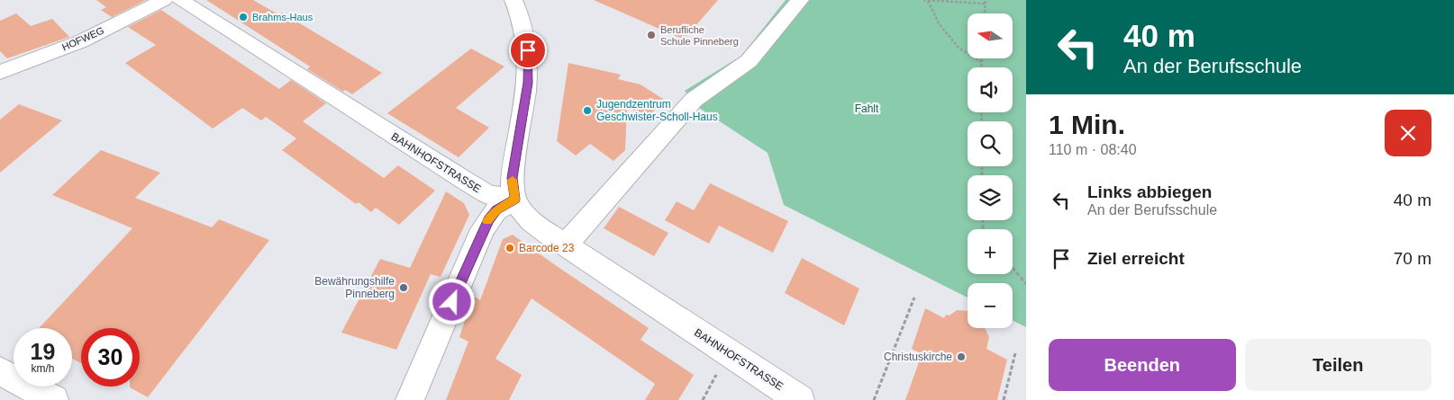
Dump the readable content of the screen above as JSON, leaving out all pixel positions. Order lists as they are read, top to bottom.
{
  "streets": {
    "street": ["HOFWEG", "BAHNHOFSTRASSE"]
  },
  "parks": ["Fahlt"],
  "places": [
    "Brahms-Haus",
    "Berufliche Schule Pinneberg",
    "Jugendzentrum Geschwister-Scholl-Haus",
    "Barcode 23",
    "Bewährungshilfe Pinneberg",
    "Christuskirche"
  ],
  "north": "left",
  "page": {
    "turn": ["40 m", "An der Berufsschule"],
    "map_buttons": ["+", "−"],
    "heading": ["1 Min.", "110 m · 08:40"],
    "list": [
      {
        "name": "Links abbiegen",
        "note": "An der Berufsschule",
        "value": "40 m"
      },
      {
        "name": "Ziel erreicht",
        "value": "70 m"
      }
    ],
    "speed": "19 km/h",
    "limit": "30",
    "buttons": ["Beenden", "Teilen"]
  }
}
